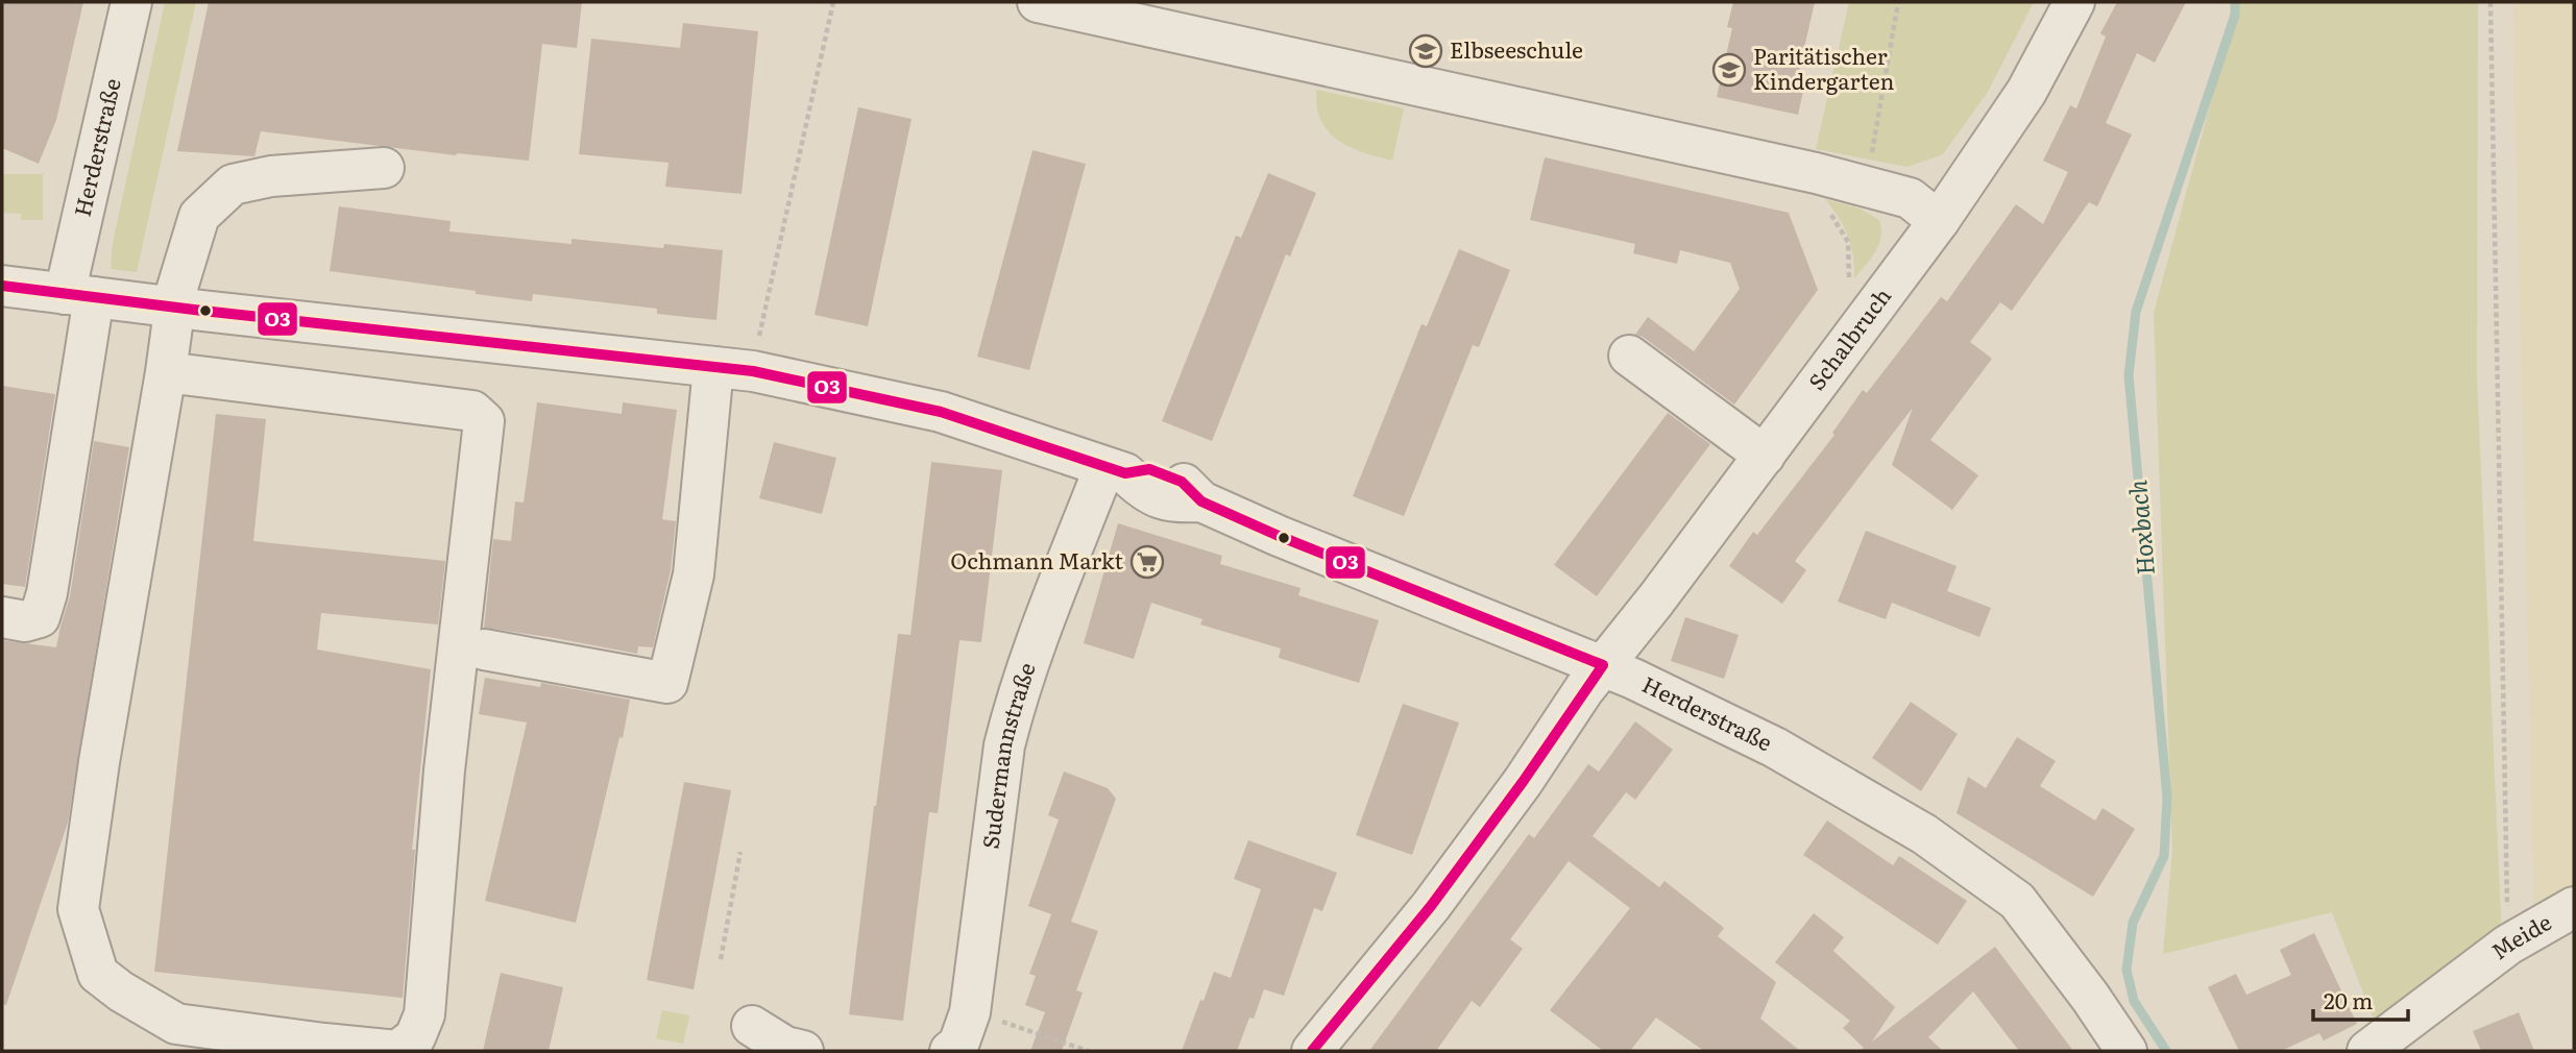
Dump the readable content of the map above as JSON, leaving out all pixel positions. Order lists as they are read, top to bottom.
{
  "streets": {
    "street": [
      "Herderstraße",
      "Schalbruch",
      "Sudermannstraße",
      "Meide"
    ]
  },
  "crossings": [
    ["Herderstraße", "Schalbruch"],
    ["Herderstraße", "Sudermannstraße"]
  ],
  "water": ["Hoxbach"],
  "places": {
    "school or university": ["Elbseeschule", "Paritätischer Kindergarten"],
    "supermarket": ["Ochmann Markt"]
  },
  "lines": ["transit line O3"],
  "scale_bar": "20 m"
}
